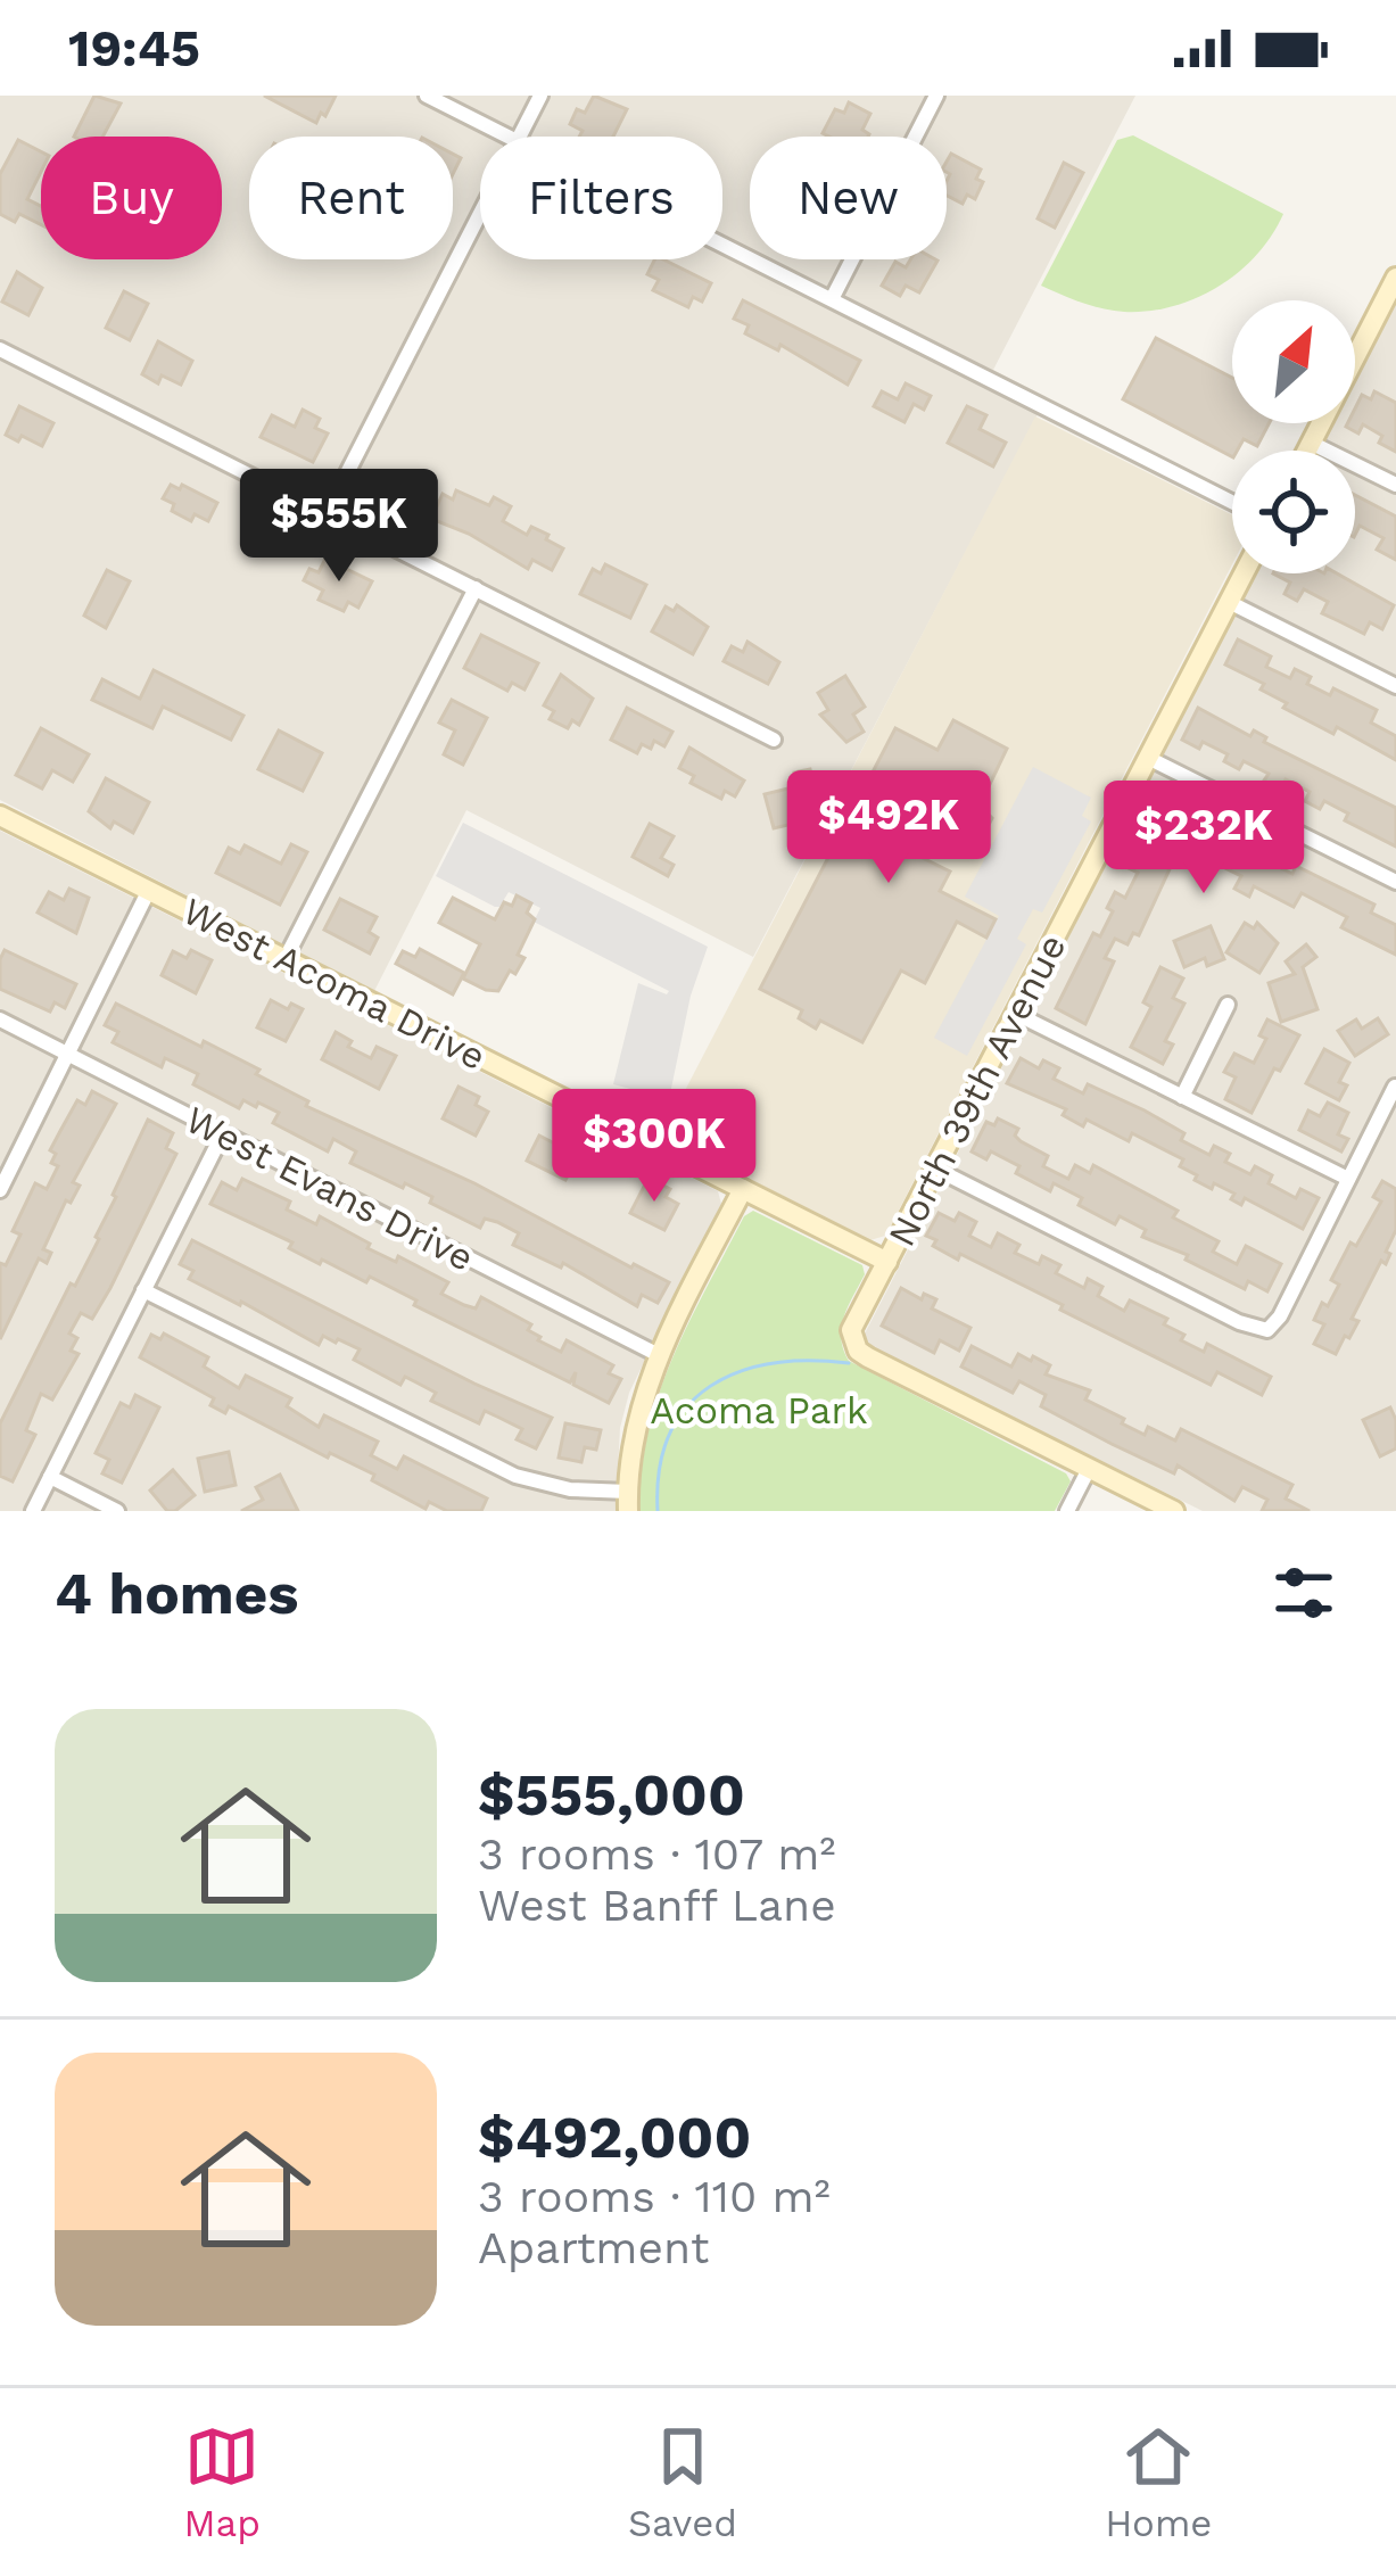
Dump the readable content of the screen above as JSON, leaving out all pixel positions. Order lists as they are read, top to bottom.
{
  "streets": {
    "street": ["West Acoma Drive", "North 39th Avenue", "West Evans Drive"]
  },
  "crossings": [
    ["West Acoma Drive", "North 39th Avenue"]
  ],
  "parks": ["Acoma Park"],
  "north": "top right",
  "page": {
    "status": "19:45",
    "chip": [
      "Buy",
      "Rent",
      "Filters",
      "New"
    ],
    "price": [
      "$555K",
      "$492K",
      "$232K",
      "$300K"
    ],
    "heading": "4 homes",
    "list": [
      {
        "name": "$555,000",
        "note": "3 rooms · 107 m² · West Banff Lane"
      },
      {
        "name": "$492,000",
        "note": "3 rooms · 110 m² · Apartment"
      }
    ],
    "tabs": ["Map", "Saved", "Home"]
  }
}
